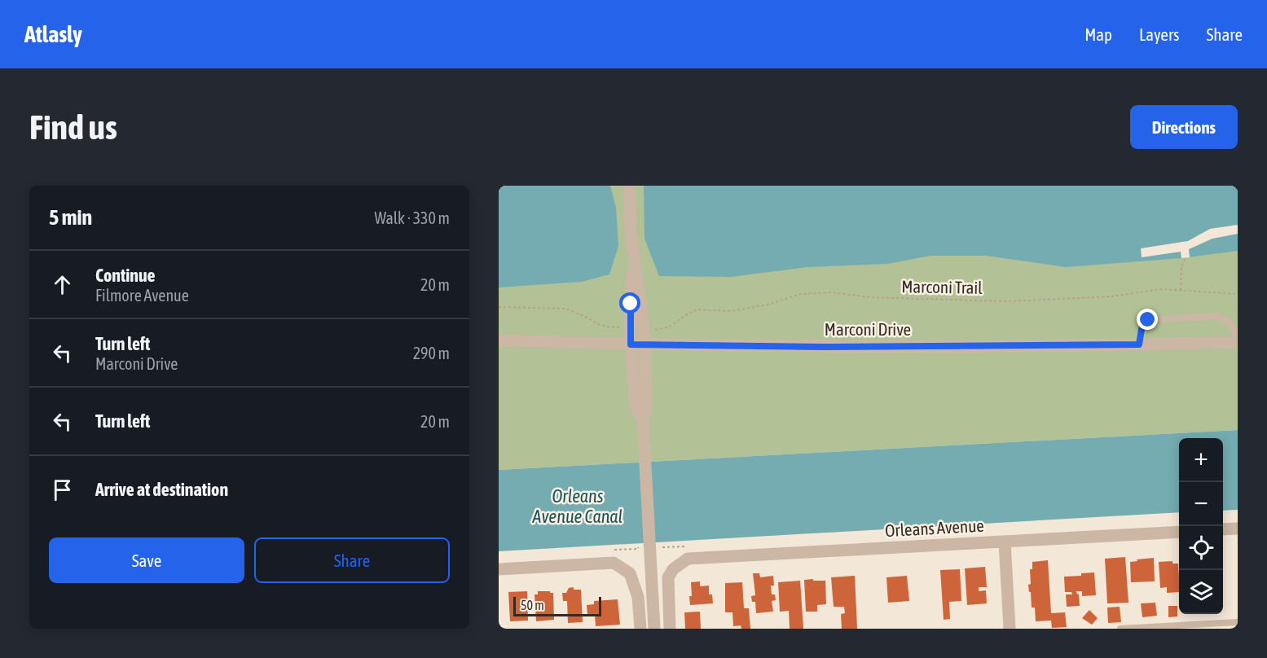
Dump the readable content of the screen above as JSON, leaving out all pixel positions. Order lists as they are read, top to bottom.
{
  "streets": {
    "street": ["Marconi Drive", "Orleans Avenue"],
    "path": ["Marconi Trail"]
  },
  "water": ["Orleans Avenue Canal"],
  "scale_bar": "50 m",
  "page": {
    "header": "Atlasly",
    "nav": ["Map", "Layers", "Share"],
    "buttons": [
      "Directions",
      ["Save", "Share"]
    ],
    "title": "Find us",
    "heading": ["5 min", "Walk · 330 m"],
    "list": [
      ["Continue", "Filmore Avenue", "20 m"],
      ["Turn left", "Marconi Drive", "290 m"],
      ["Turn left", "20 m"],
      "Arrive at destination"
    ],
    "map_buttons": ["+", "−"],
    "scale": "50 m"
  }
}
